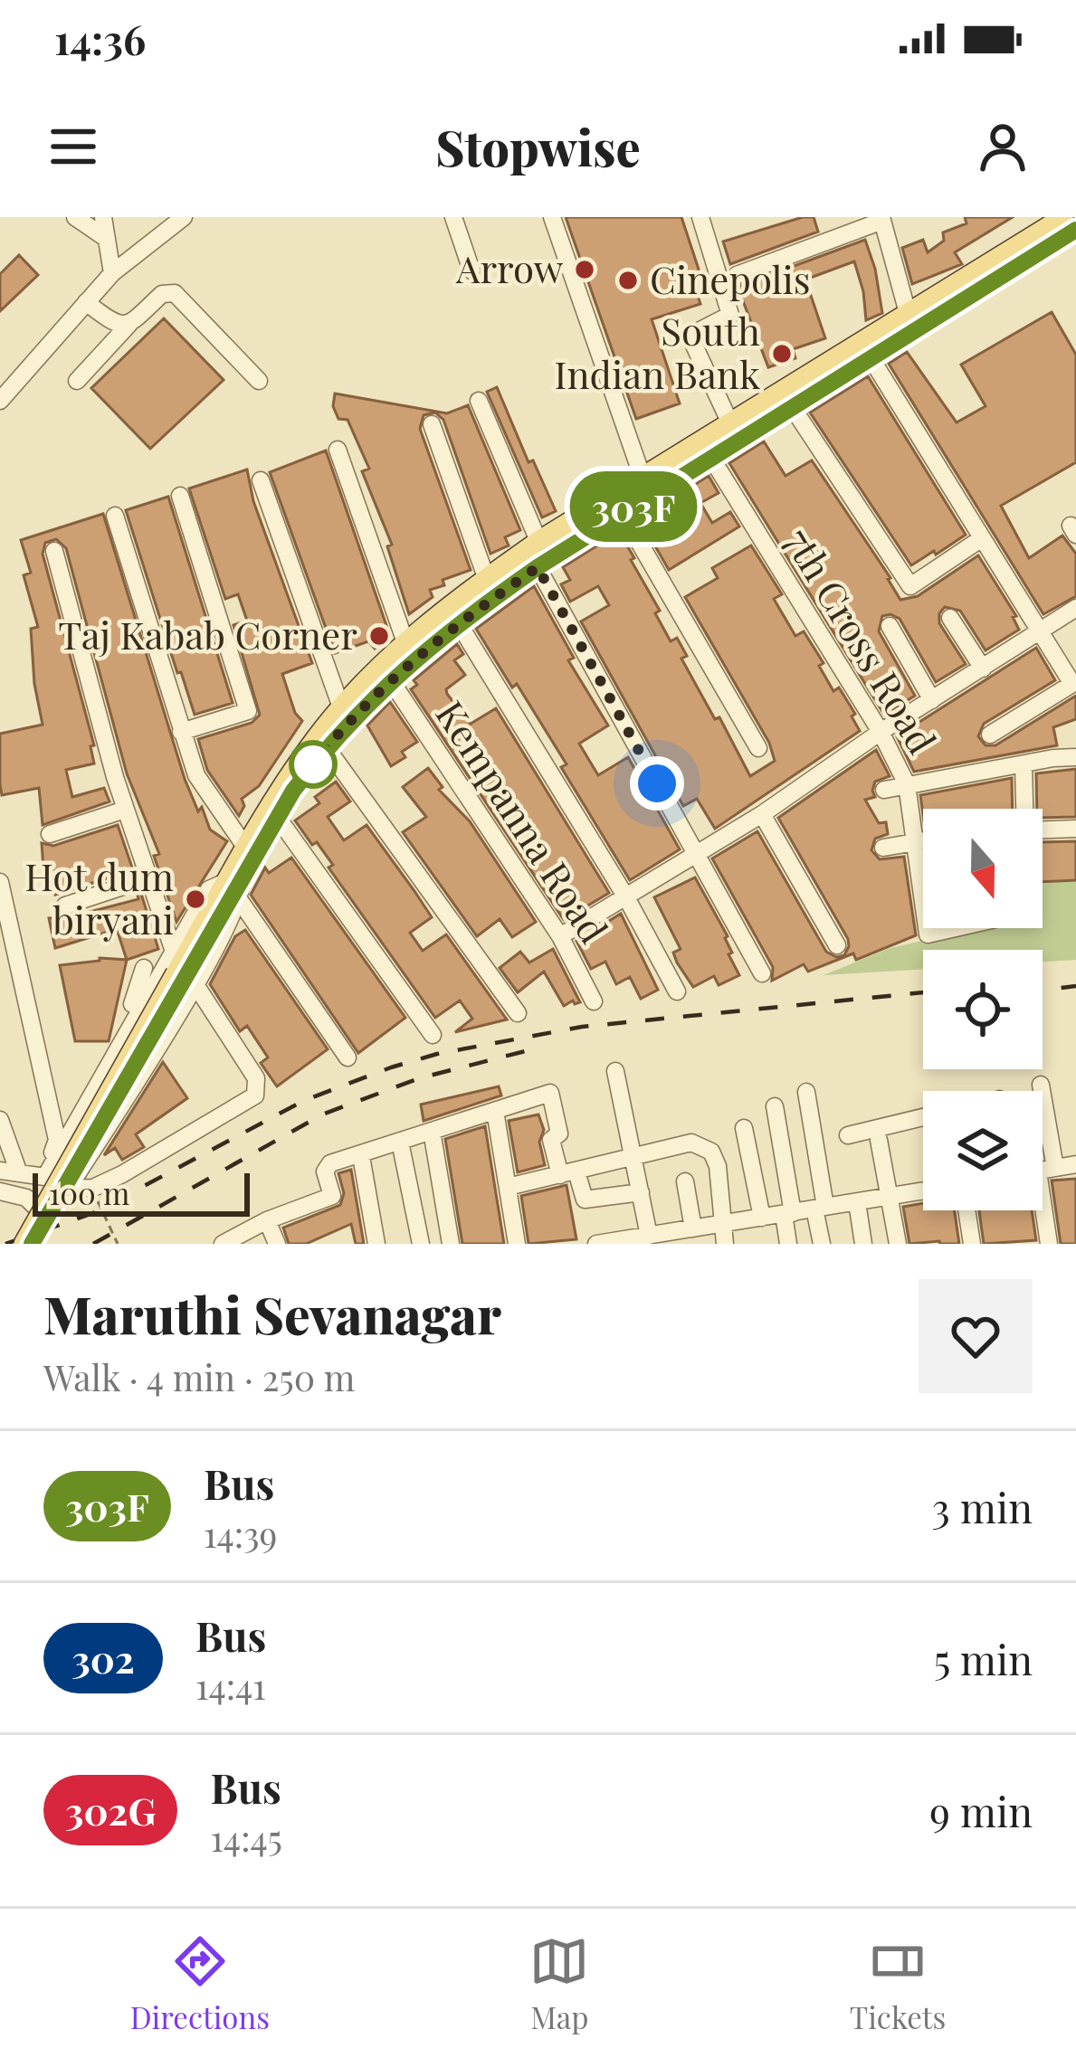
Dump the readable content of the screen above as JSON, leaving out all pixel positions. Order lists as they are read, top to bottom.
{
  "streets": {
    "street": ["7th Cross Road", "Kempanna Road"]
  },
  "places": [
    "Arrow",
    "Cinepolis",
    "South Indian Bank",
    "Taj Kabab Corner",
    "Hot dum biryani"
  ],
  "lines": ["bus line 303F"],
  "scale_bar": "100 m",
  "north": "bottom",
  "page": {
    "status": "14:36",
    "header": "Stopwise",
    "on_map": "303F",
    "scale": "100 m",
    "heading": ["Maruthi Sevanagar", "Walk · 4 min · 250 m"],
    "list": [
      {
        "mark": "303F",
        "name": "Bus",
        "note": "14:39",
        "value": "3 min"
      },
      {
        "mark": "302",
        "name": "Bus",
        "note": "14:41",
        "value": "5 min"
      },
      {
        "mark": "302G",
        "name": "Bus",
        "note": "14:45",
        "value": "9 min"
      }
    ],
    "tabs": ["Directions", "Map", "Tickets"]
  }
}
